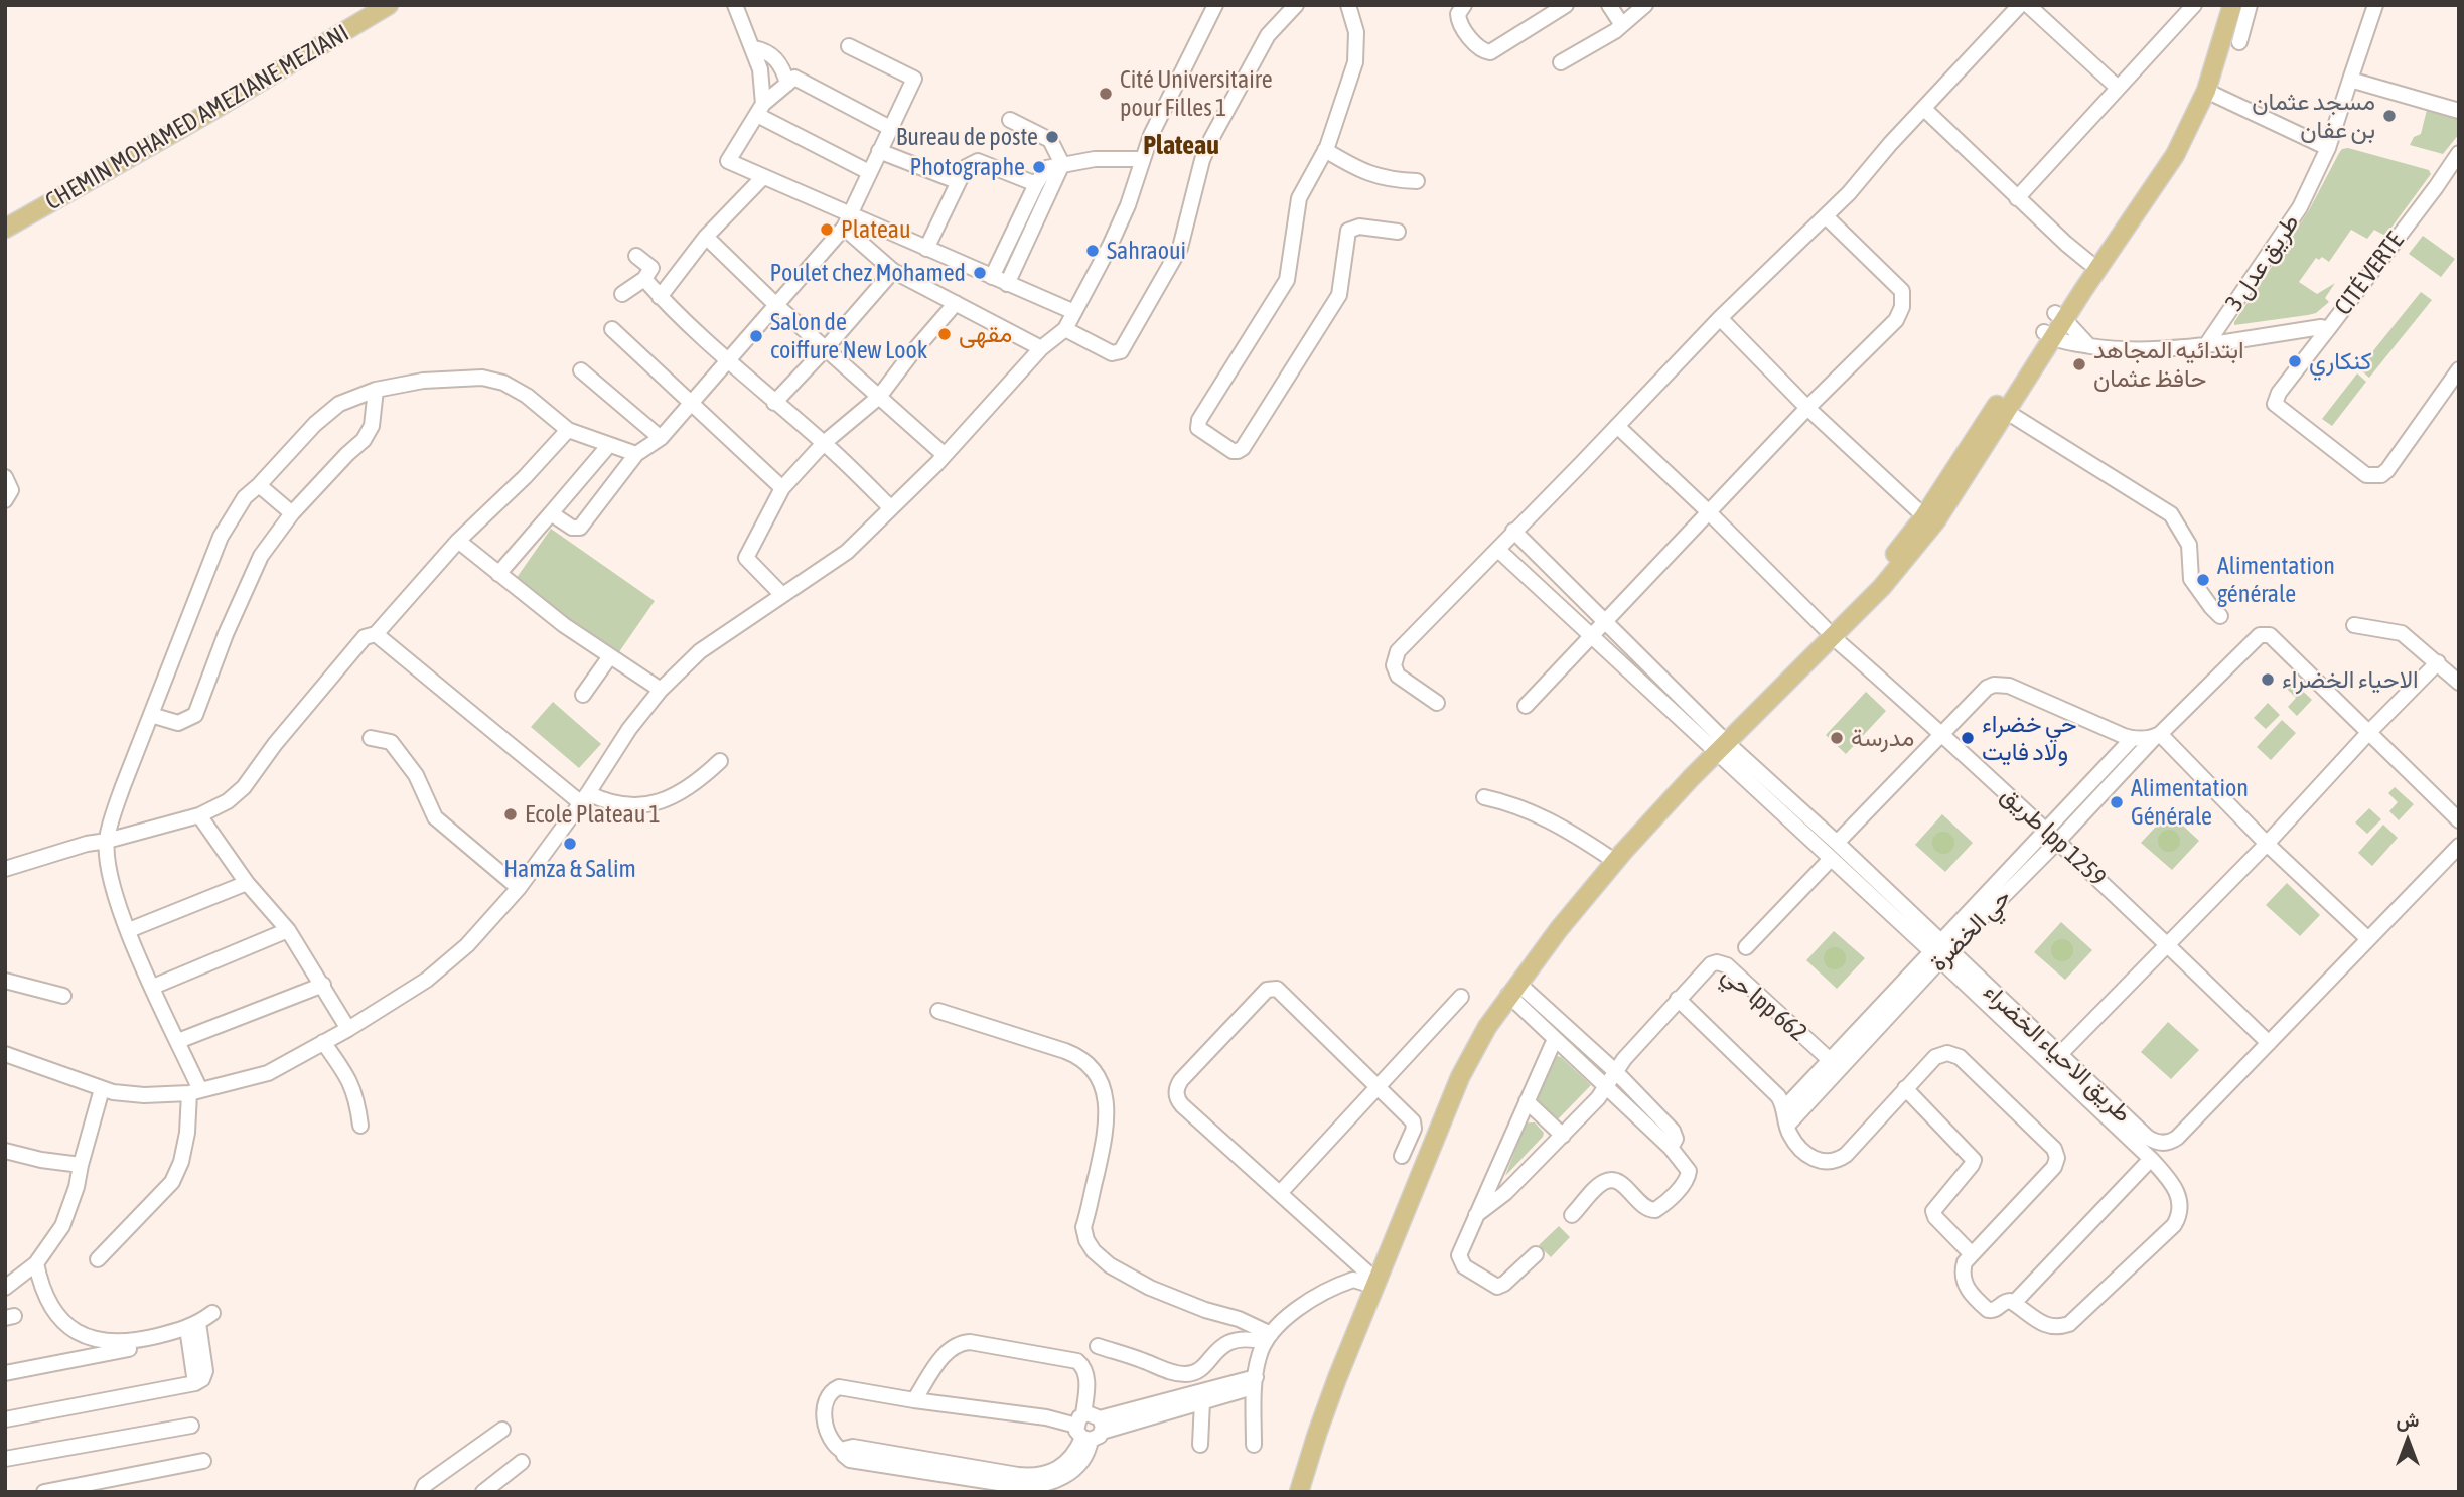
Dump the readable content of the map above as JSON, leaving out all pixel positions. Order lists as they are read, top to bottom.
{
  "streets": {
    "main road": ["CHEMIN MOHAMED AMEZIANE MEZIANI"],
    "street": [
      "طريق عدل 3",
      "CITÉ VERTE",
      "طريق lpp 1259",
      "حي الخضرة",
      "حي lpp 662",
      "طريق الاحياء الخضراء"
    ]
  },
  "crossings": [
    ["طريق عدل 3", "CITÉ VERTE"],
    ["طريق lpp 1259", "حي الخضرة"],
    ["طريق lpp 1259", "طريق الاحياء الخضراء"],
    ["حي الخضرة", "طريق الاحياء الخضراء"]
  ],
  "districts": ["Plateau"],
  "places": [
    "Cité Universitaire pour Filles 1",
    "مسجد عثمان بن عفان",
    "Bureau de poste",
    "Photographe",
    "Plateau",
    "Sahraoui",
    "Poulet chez Mohamed",
    "مقهى",
    "Salon de coiffure New Look",
    "كنكاري",
    "ابتدائيه المجاهد حافظ عثمان",
    "Alimentation générale",
    "الاحياء الخضراء",
    "مدرسة",
    "حي خضراء ولاد فايت",
    "Alimentation Générale",
    "Ecole Plateau 1",
    "Hamza & Salim"
  ],
  "north": "top"
}
